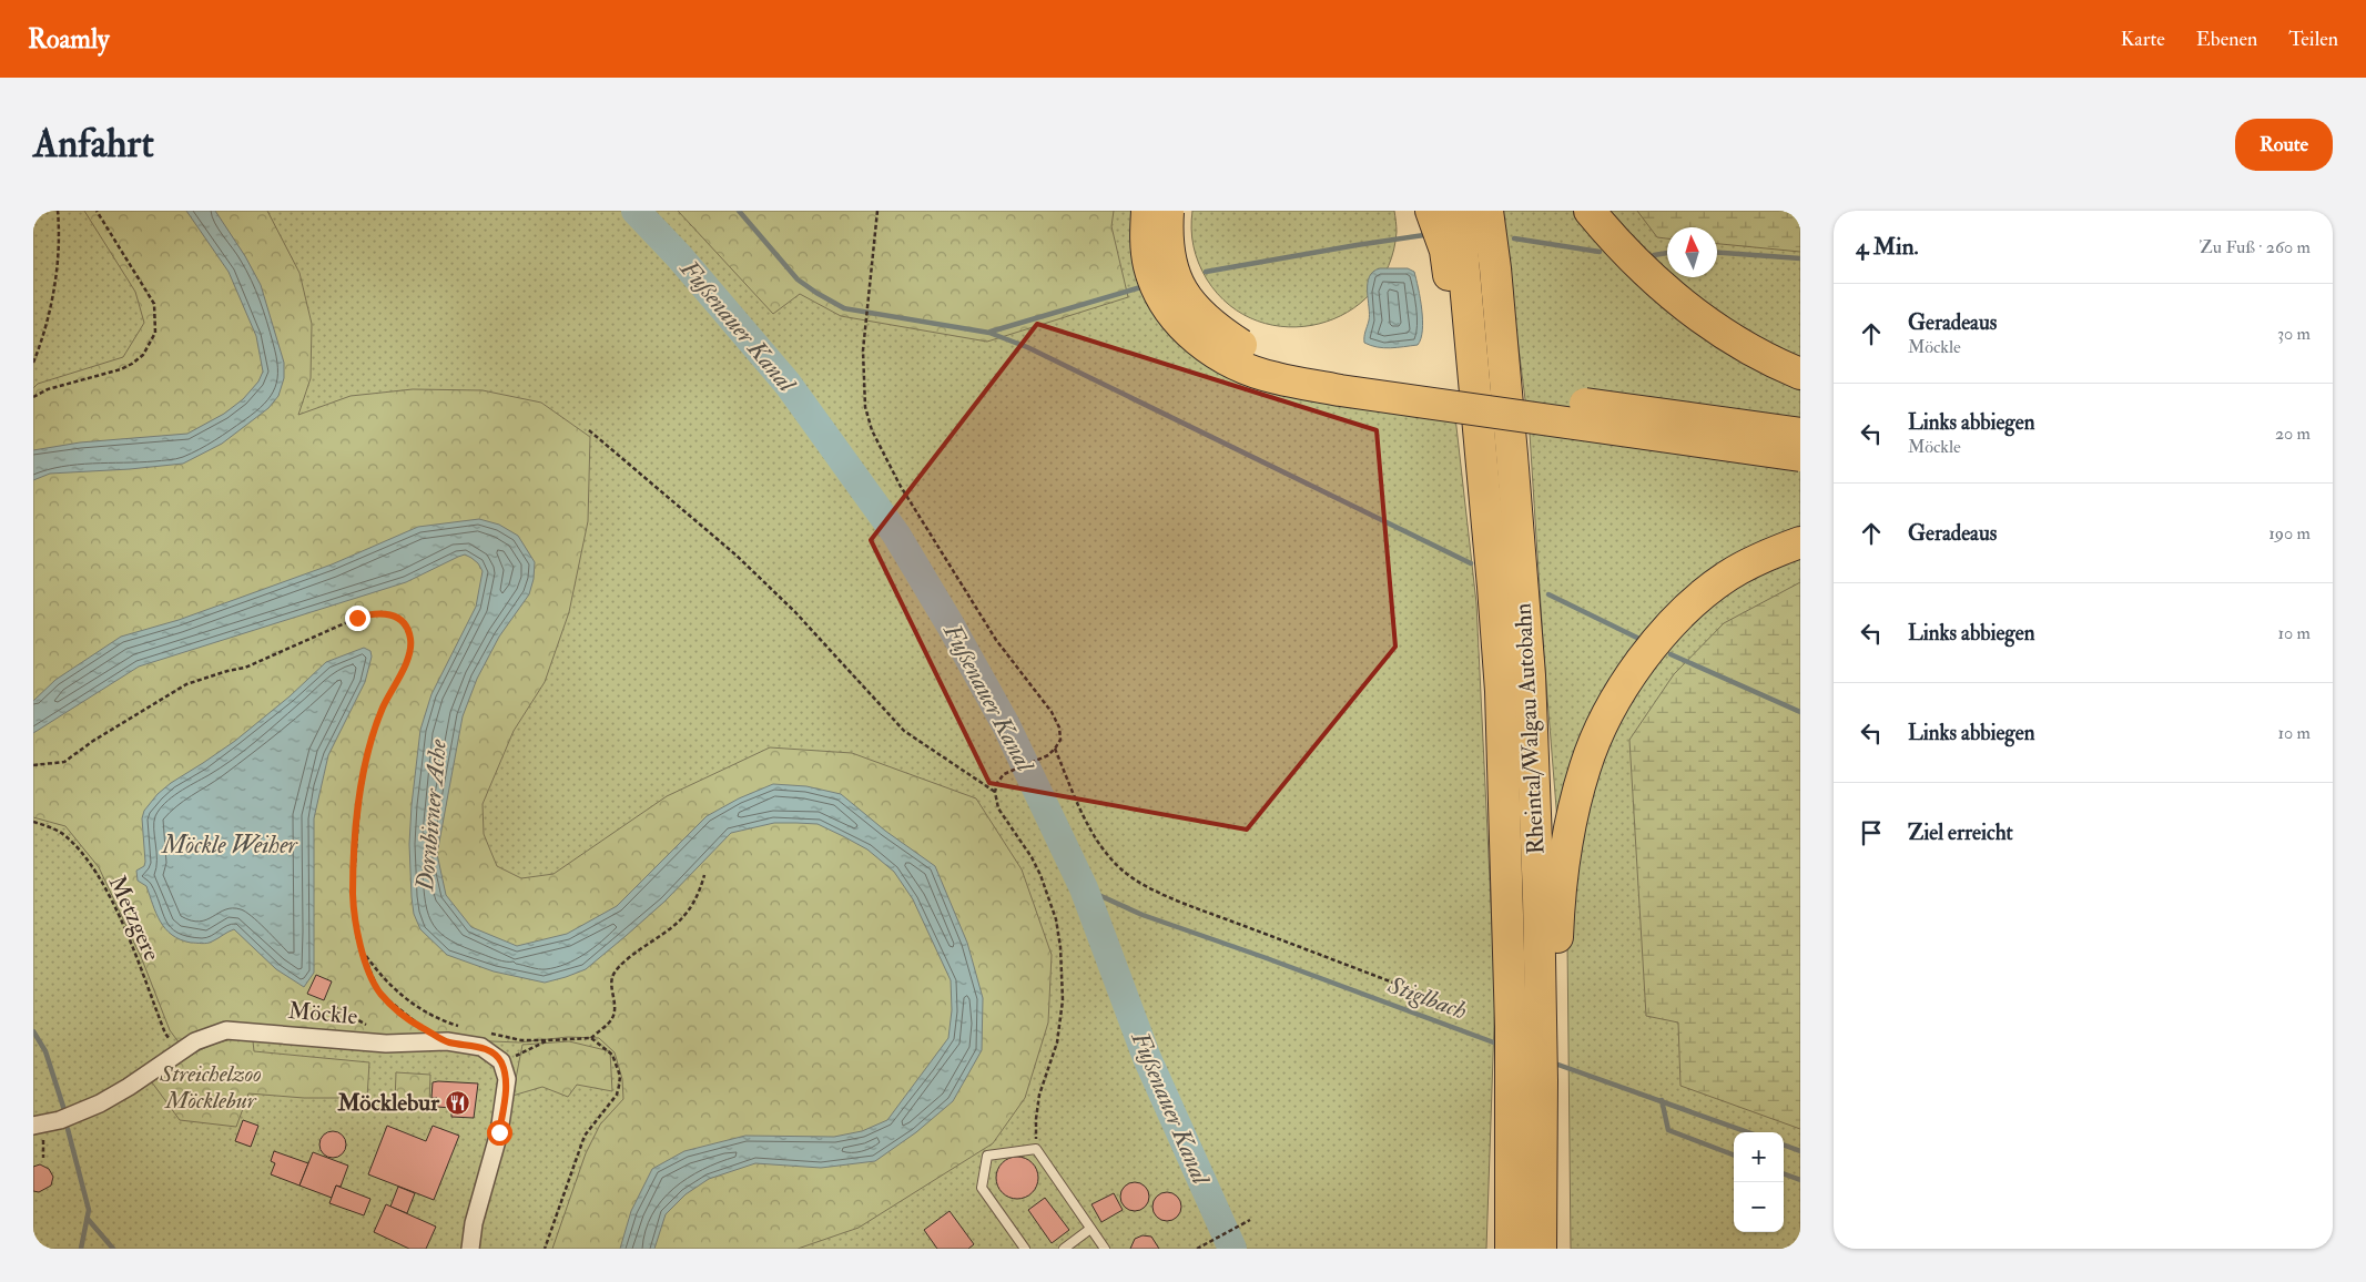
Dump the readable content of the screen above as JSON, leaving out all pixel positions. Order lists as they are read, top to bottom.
{
  "streets": {
    "highway": ["Rheintal/Walgau Autobahn"],
    "street": ["Möckle"],
    "path": ["Metzgere"]
  },
  "crossings": [
    ["Metzgere", "Möckle"]
  ],
  "water": [
    "Fußenauer Kanal",
    "Dornbirner Ache",
    "Möckle Weiher",
    "Stiglbach"
  ],
  "parks": ["Streichelzoo Möcklebur"],
  "places": {
    "restaurant": ["Möcklebur"]
  },
  "north": "top",
  "page": {
    "header": "Roamly",
    "nav": ["Karte", "Ebenen", "Teilen"],
    "buttons": "Route",
    "title": "Anfahrt",
    "heading": ["4 Min.", "Zu Fuß · 260 m"],
    "list": [
      ["Geradeaus", "Möckle", "30 m"],
      ["Links abbiegen", "Möckle", "20 m"],
      ["Geradeaus", "190 m"],
      ["Links abbiegen", "10 m"],
      ["Links abbiegen", "10 m"],
      "Ziel erreicht"
    ],
    "map_buttons": ["+", "−"]
  }
}
